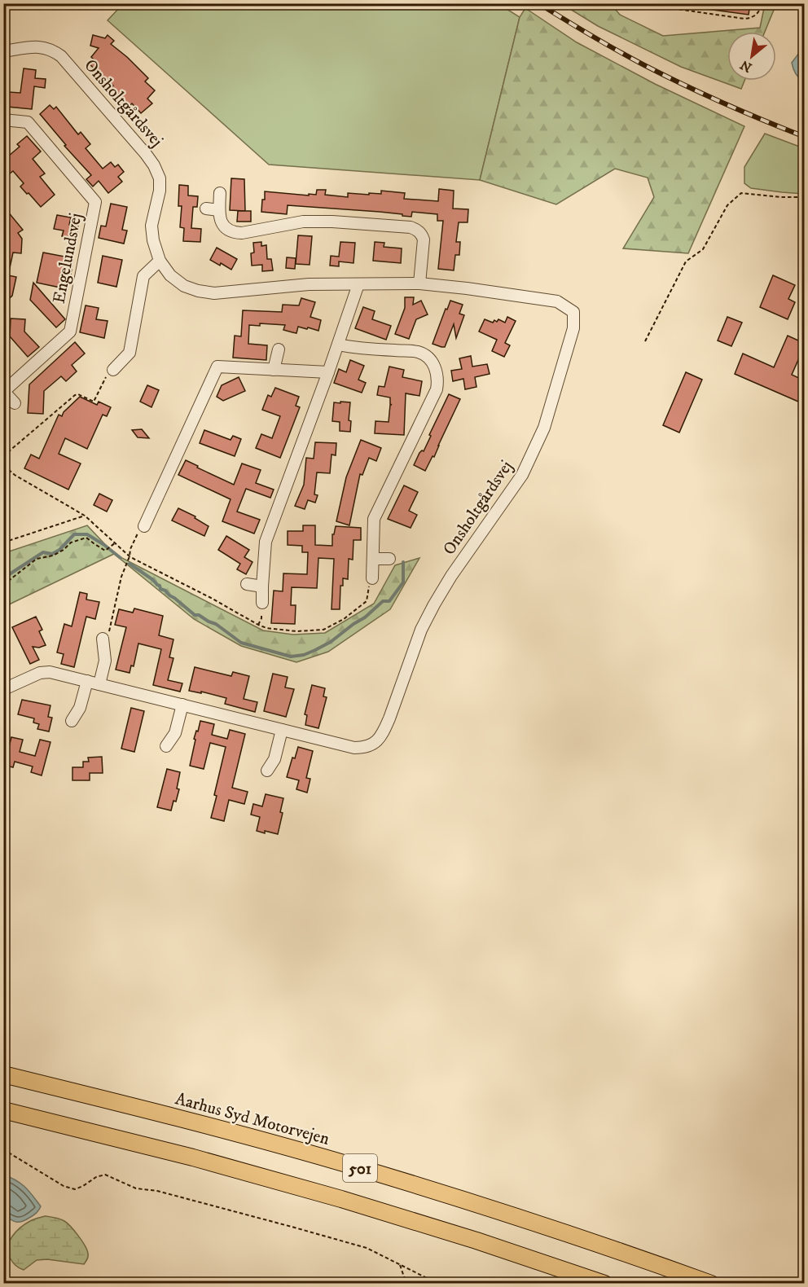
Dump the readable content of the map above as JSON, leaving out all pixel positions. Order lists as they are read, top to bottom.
{
  "streets": {
    "highway": ["Aarhus Syd Motorvejen", "501"],
    "street": ["Onsholtgårdsvej", "Engelundsvej"]
  },
  "north": "bottom left"
}
